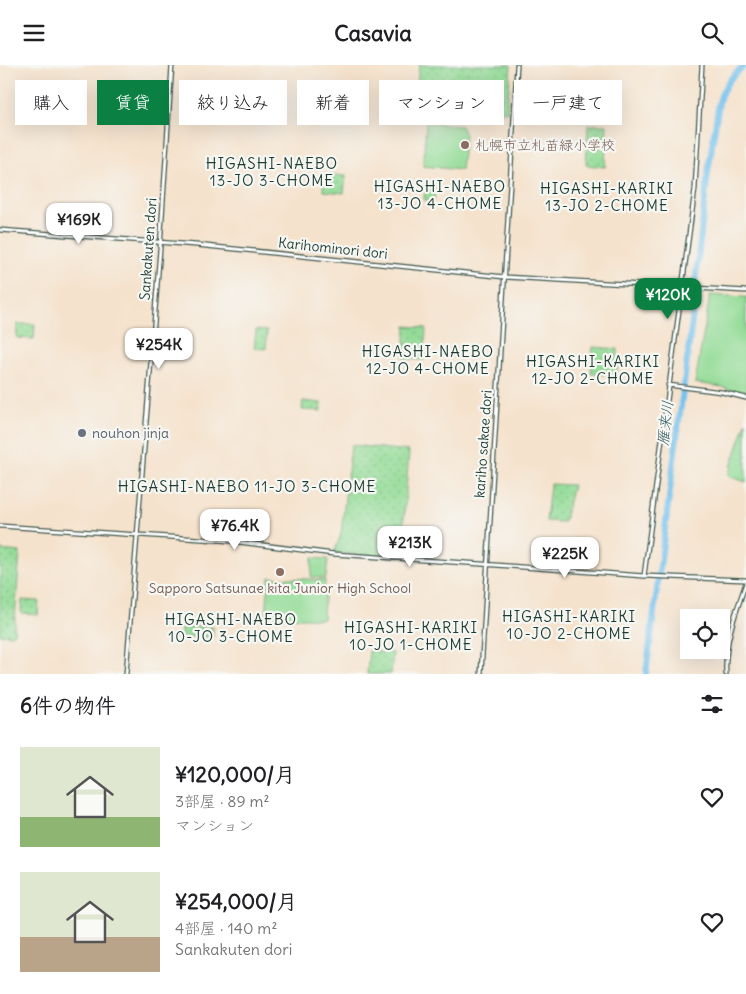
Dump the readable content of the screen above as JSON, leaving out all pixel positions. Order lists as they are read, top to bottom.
{
  "streets": {
    "street": ["Karihominori dori", "Sankakuten dori", "kariho sakae dori"]
  },
  "crossings": [
    ["Karihominori dori", "Sankakuten dori"],
    ["Karihominori dori", "kariho sakae dori"]
  ],
  "districts": [
    "HIGASHI-NAEBO 13-JO 3-CHOME",
    "HIGASHI-NAEBO 13-JO 4-CHOME",
    "HIGASHI-KARIKI 13-JO 2-CHOME",
    "HIGASHI-NAEBO 12-JO 4-CHOME",
    "HIGASHI-KARIKI 12-JO 2-CHOME",
    "HIGASHI-NAEBO 11-JO 3-CHOME",
    "HIGASHI-KARIKI 10-JO 2-CHOME",
    "HIGASHI-NAEBO 10-JO 3-CHOME",
    "HIGASHI-KARIKI 10-JO 1-CHOME"
  ],
  "water": ["雁来川"],
  "places": ["札幌市立札苗緑小学校", "nouhon jinja", "Sapporo Satsunae kita Junior High School"],
  "page": {
    "header": "Casavia",
    "chip": [
      "購入",
      "賃貸",
      "絞り込み",
      "新着",
      "マンション",
      "一戸建て"
    ],
    "price": [
      "¥169K",
      "¥120K",
      "¥254K",
      "¥76.4K",
      "¥213K",
      "¥225K"
    ],
    "heading": "6件の物件",
    "list": [
      {
        "name": "¥120,000/月",
        "note": "3部屋 · 89 m² · マンション"
      },
      {
        "name": "¥254,000/月",
        "note": "4部屋 · 140 m² · Sankakuten dori"
      }
    ]
  }
}
